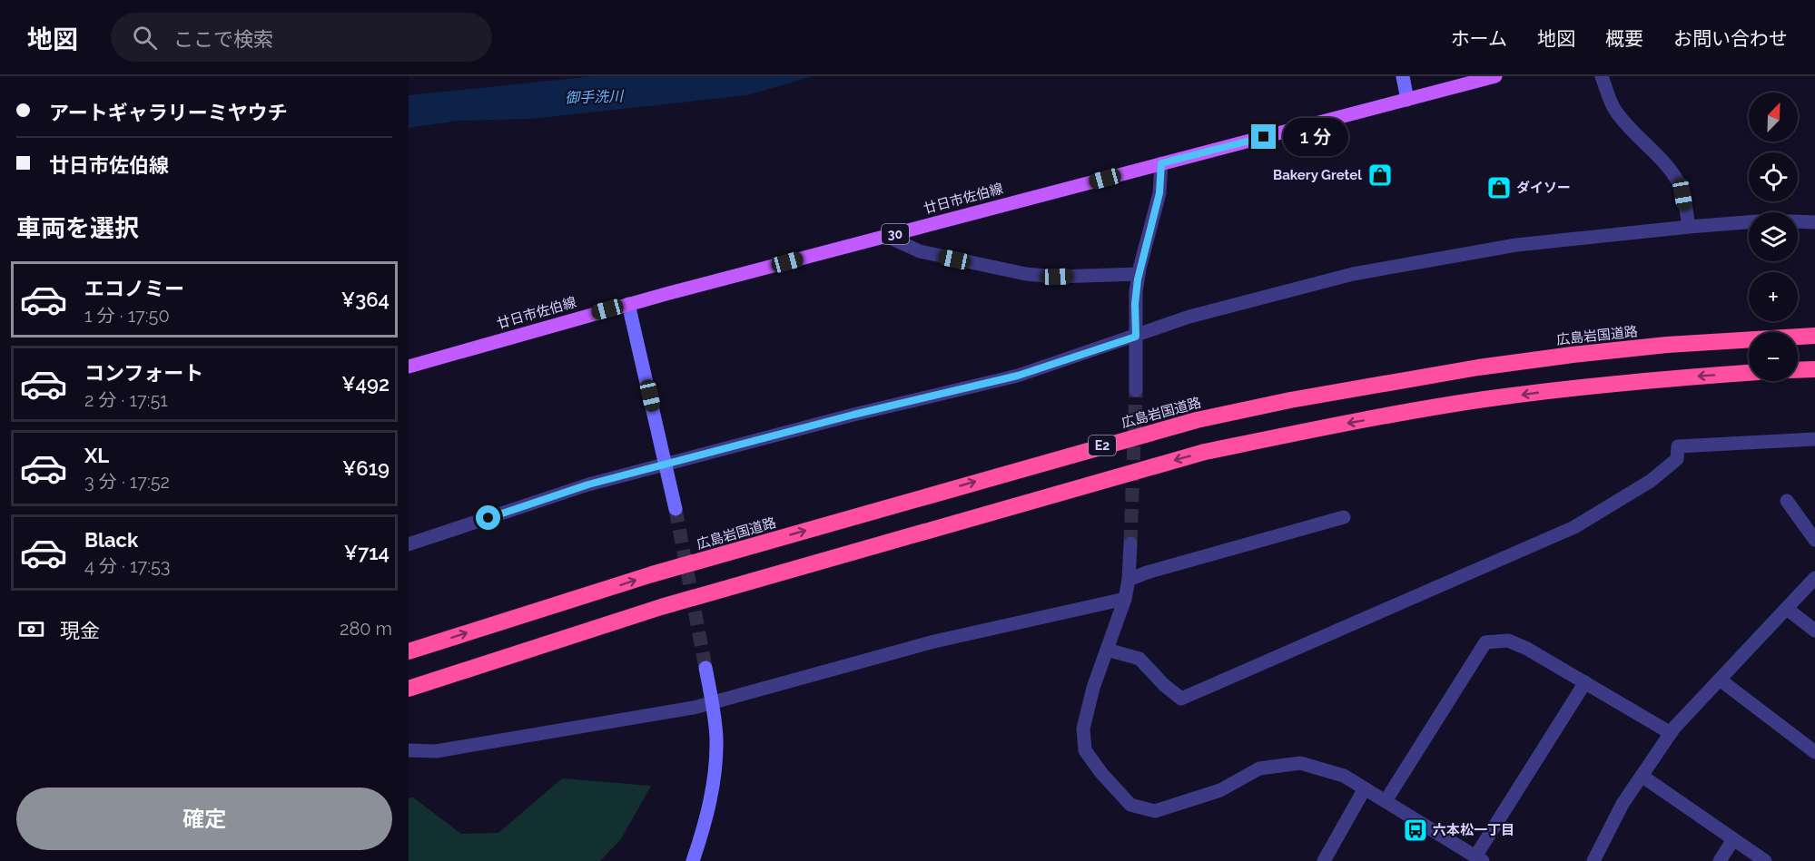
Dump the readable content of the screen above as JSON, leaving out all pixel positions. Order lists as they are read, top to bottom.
{
  "streets": {
    "highway": ["広島岩国道路", "E2"],
    "main road": ["廿日市佐伯線", "30"]
  },
  "water": ["御手洗川"],
  "places": {
    "shop": ["Bakery Gretel", "ダイソー"],
    "bus stop": ["六本松一丁目"]
  },
  "north": "top right",
  "page": {
    "header": "地図",
    "search": "ここで検索",
    "nav": [
      "ホーム",
      "地図",
      "概要",
      "お問い合わせ"
    ],
    "banner": ["アートギャラリーミヤウチ", "廿日市佐伯線"],
    "map_buttons": ["+", "−"],
    "bubble": "1 分",
    "heading": "車両を選択",
    "list": [
      {
        "name": "エコノミー",
        "note": "1 分 · 17:50",
        "value": "¥364"
      },
      {
        "name": "コンフォート",
        "note": "2 分 · 17:51",
        "value": "¥492"
      },
      {
        "name": "XL",
        "note": "3 分 · 17:52",
        "value": "¥619"
      },
      {
        "name": "Black",
        "note": "4 分 · 17:53",
        "value": "¥714"
      }
    ],
    "pay": ["現金", "280 m"],
    "buttons": "確定"
  }
}
